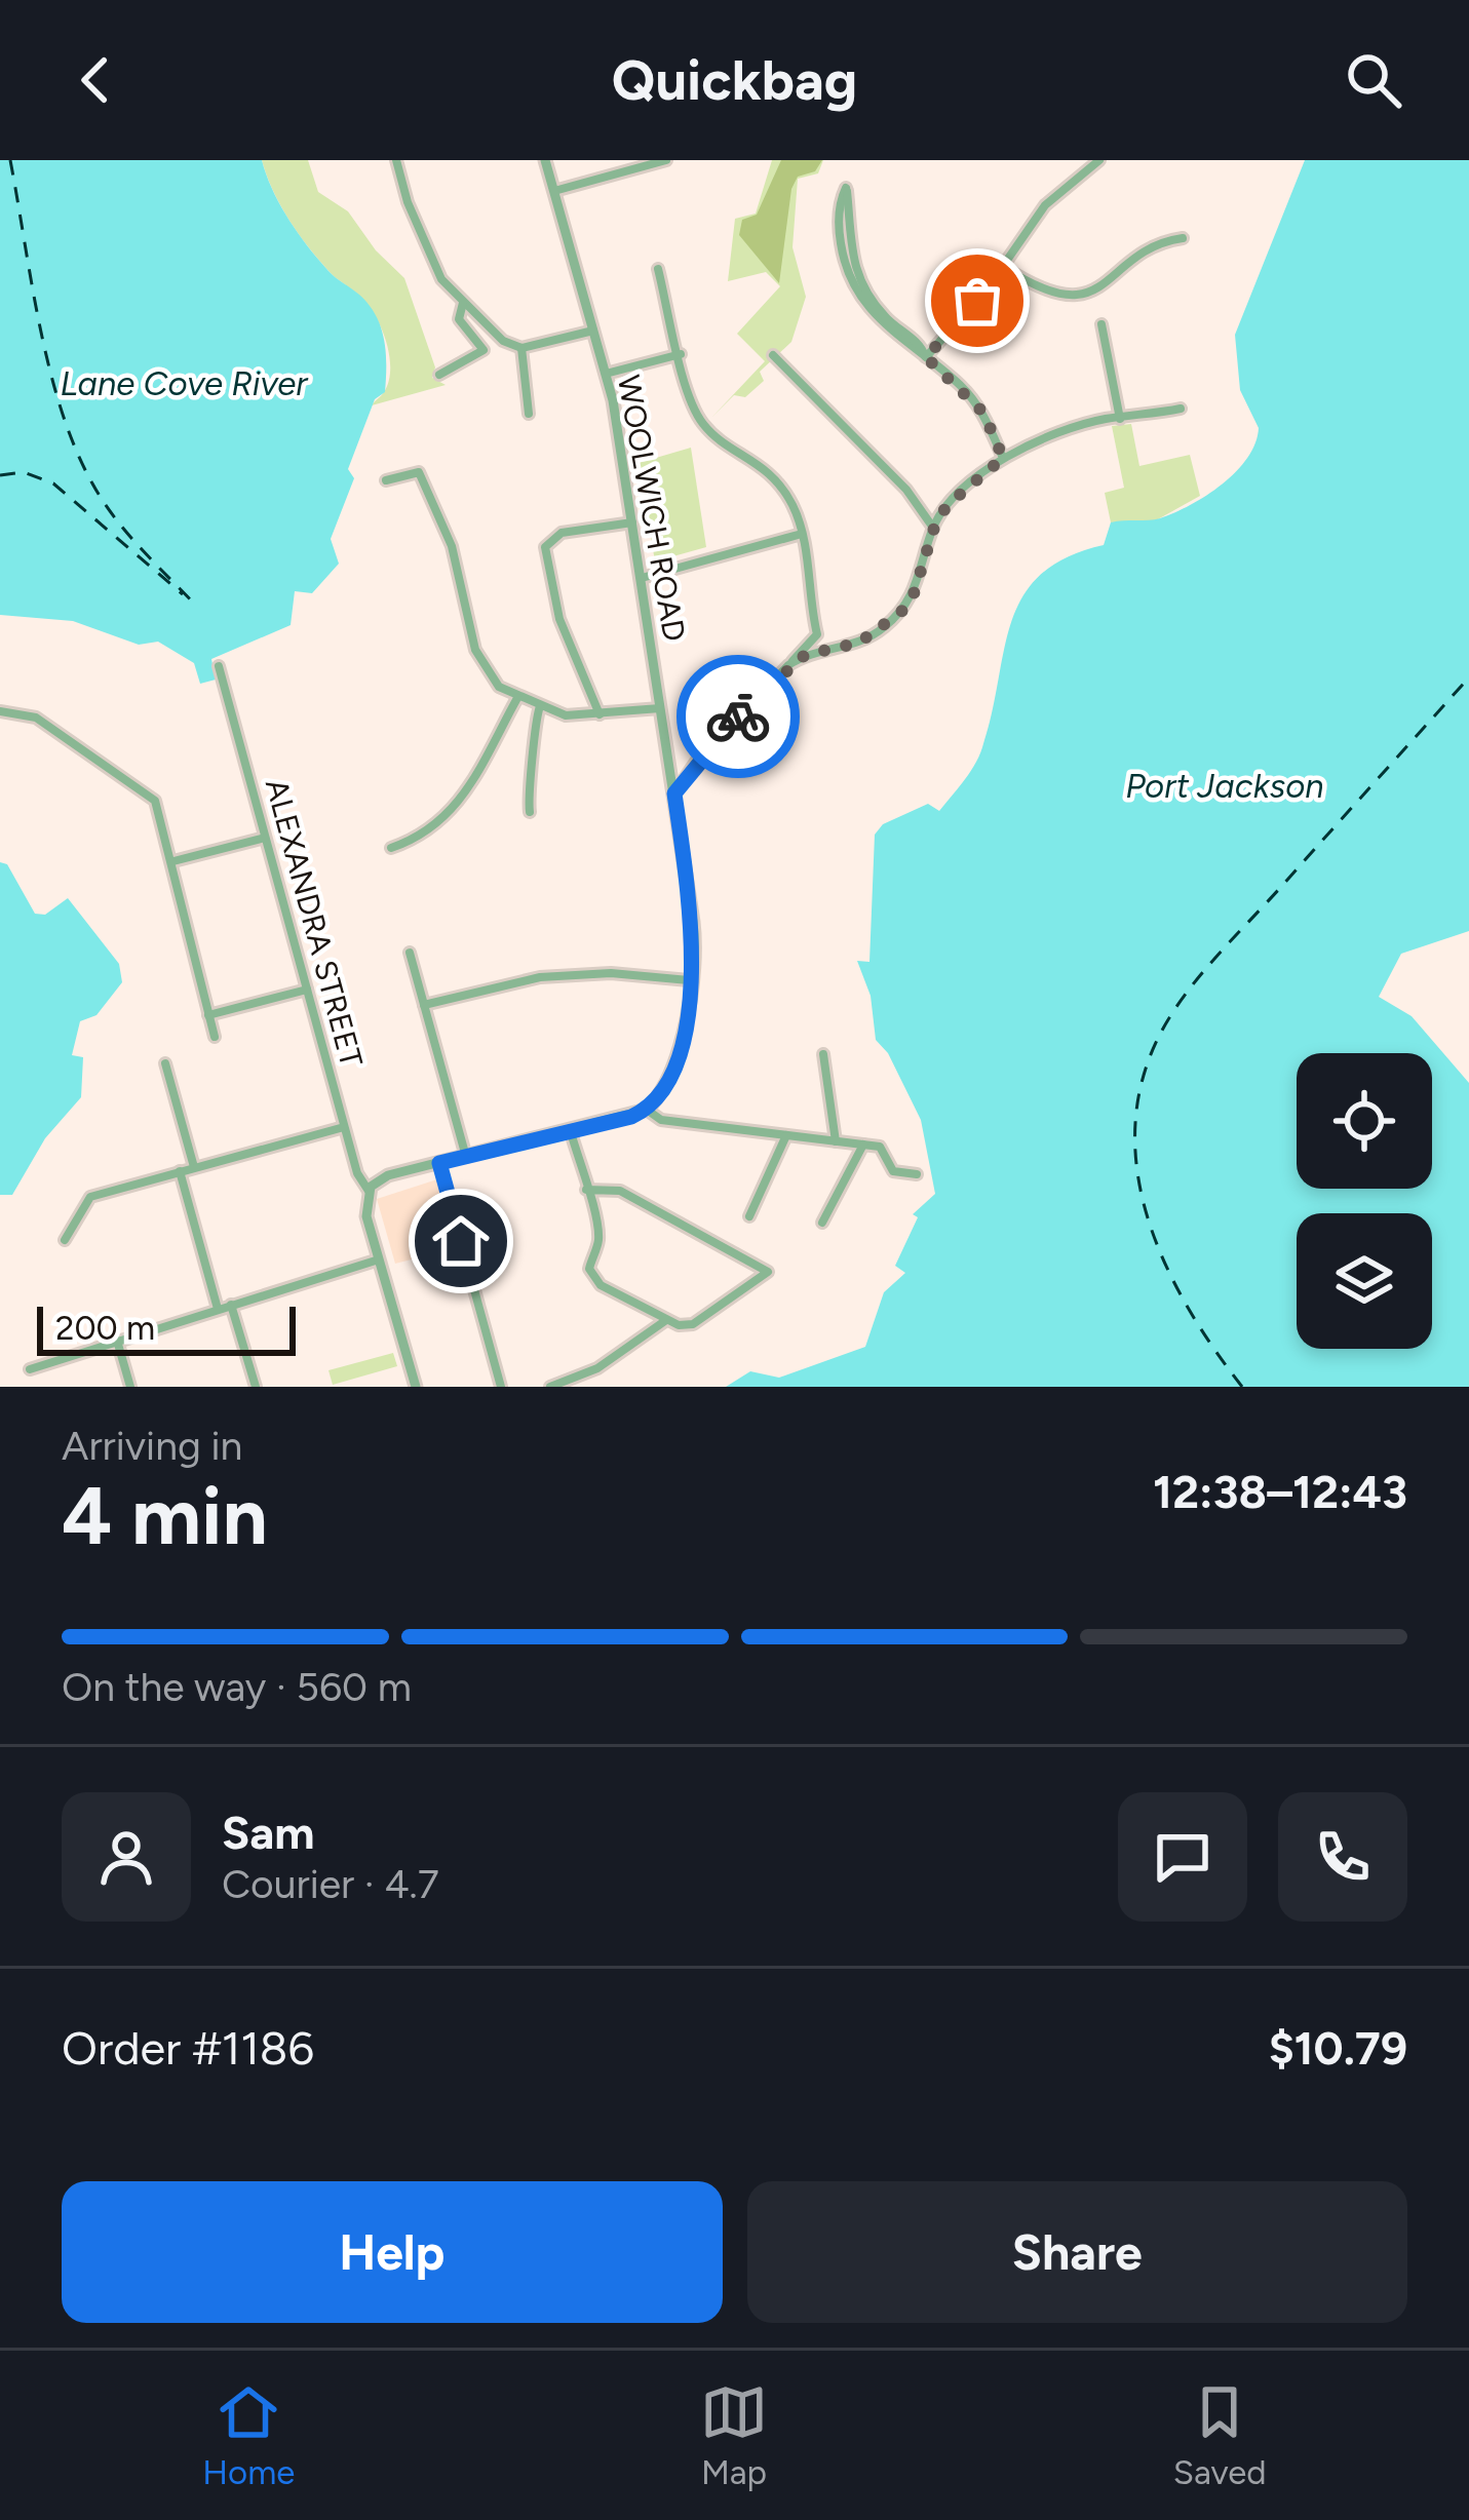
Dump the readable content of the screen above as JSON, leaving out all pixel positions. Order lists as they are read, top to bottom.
{
  "streets": {
    "street": ["WOOLWICH ROAD", "ALEXANDRA STREET"]
  },
  "water": ["Lane Cove River", "Port Jackson"],
  "scale_bar": "200 m",
  "page": {
    "header": "Quickbag",
    "scale": "200 m",
    "heading": ["4 min", "Arriving in", "12:38–12:43"],
    "panel": [
      "Sam",
      "Courier · 4.7",
      "Order #1186",
      "$10.79"
    ],
    "bar": "On the way · 560 m",
    "buttons": ["Help", "Share"],
    "tabs": ["Home", "Map", "Saved"]
  }
}
